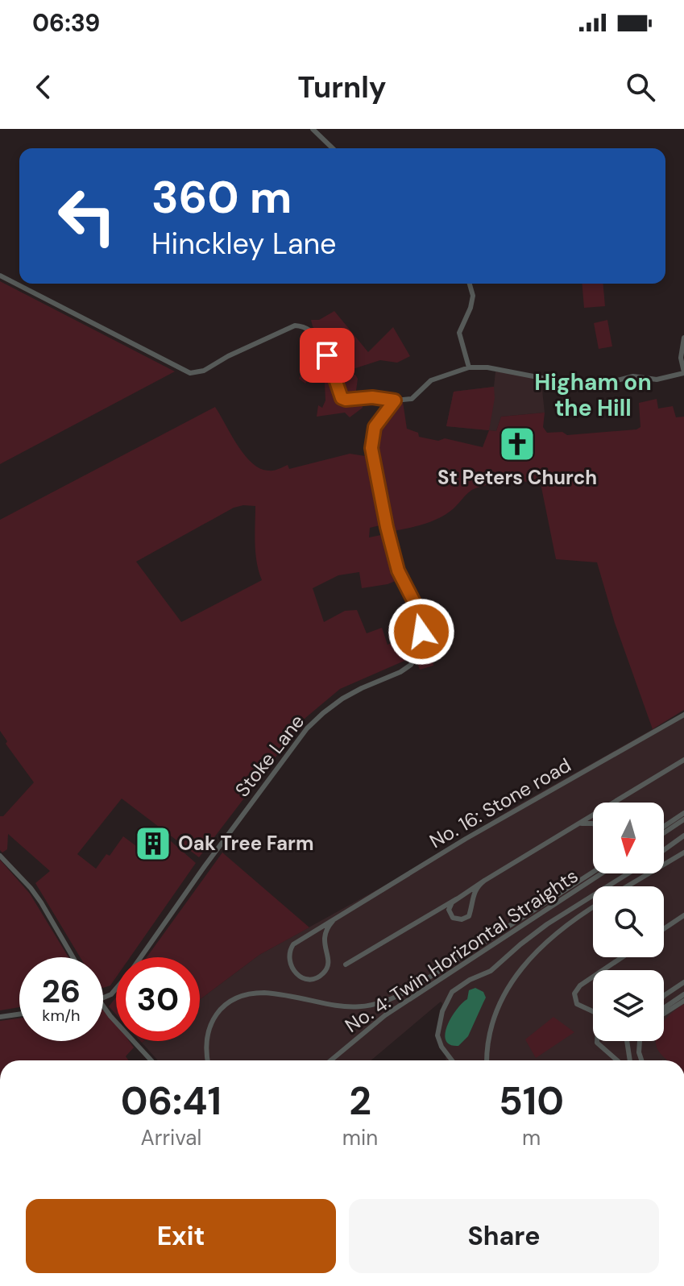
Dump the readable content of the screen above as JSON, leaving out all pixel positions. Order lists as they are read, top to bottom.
{
  "streets": {
    "street": ["Stoke Lane", "No. 16: Stone road", "No. 4: Twin Horizontal Straights"]
  },
  "districts": ["Higham on the Hill"],
  "places": {
    "church": ["St Peters Church"],
    "building": ["Oak Tree Farm"]
  },
  "north": "bottom",
  "page": {
    "status": "06:39",
    "header": "Turnly",
    "turn": ["360 m", "Hinckley Lane"],
    "speed": "26 km/h",
    "limit": "30",
    "eta": [
      "06:41",
      "Arrival",
      "2",
      "min",
      "510",
      "m"
    ],
    "buttons": ["Exit", "Share"]
  }
}
